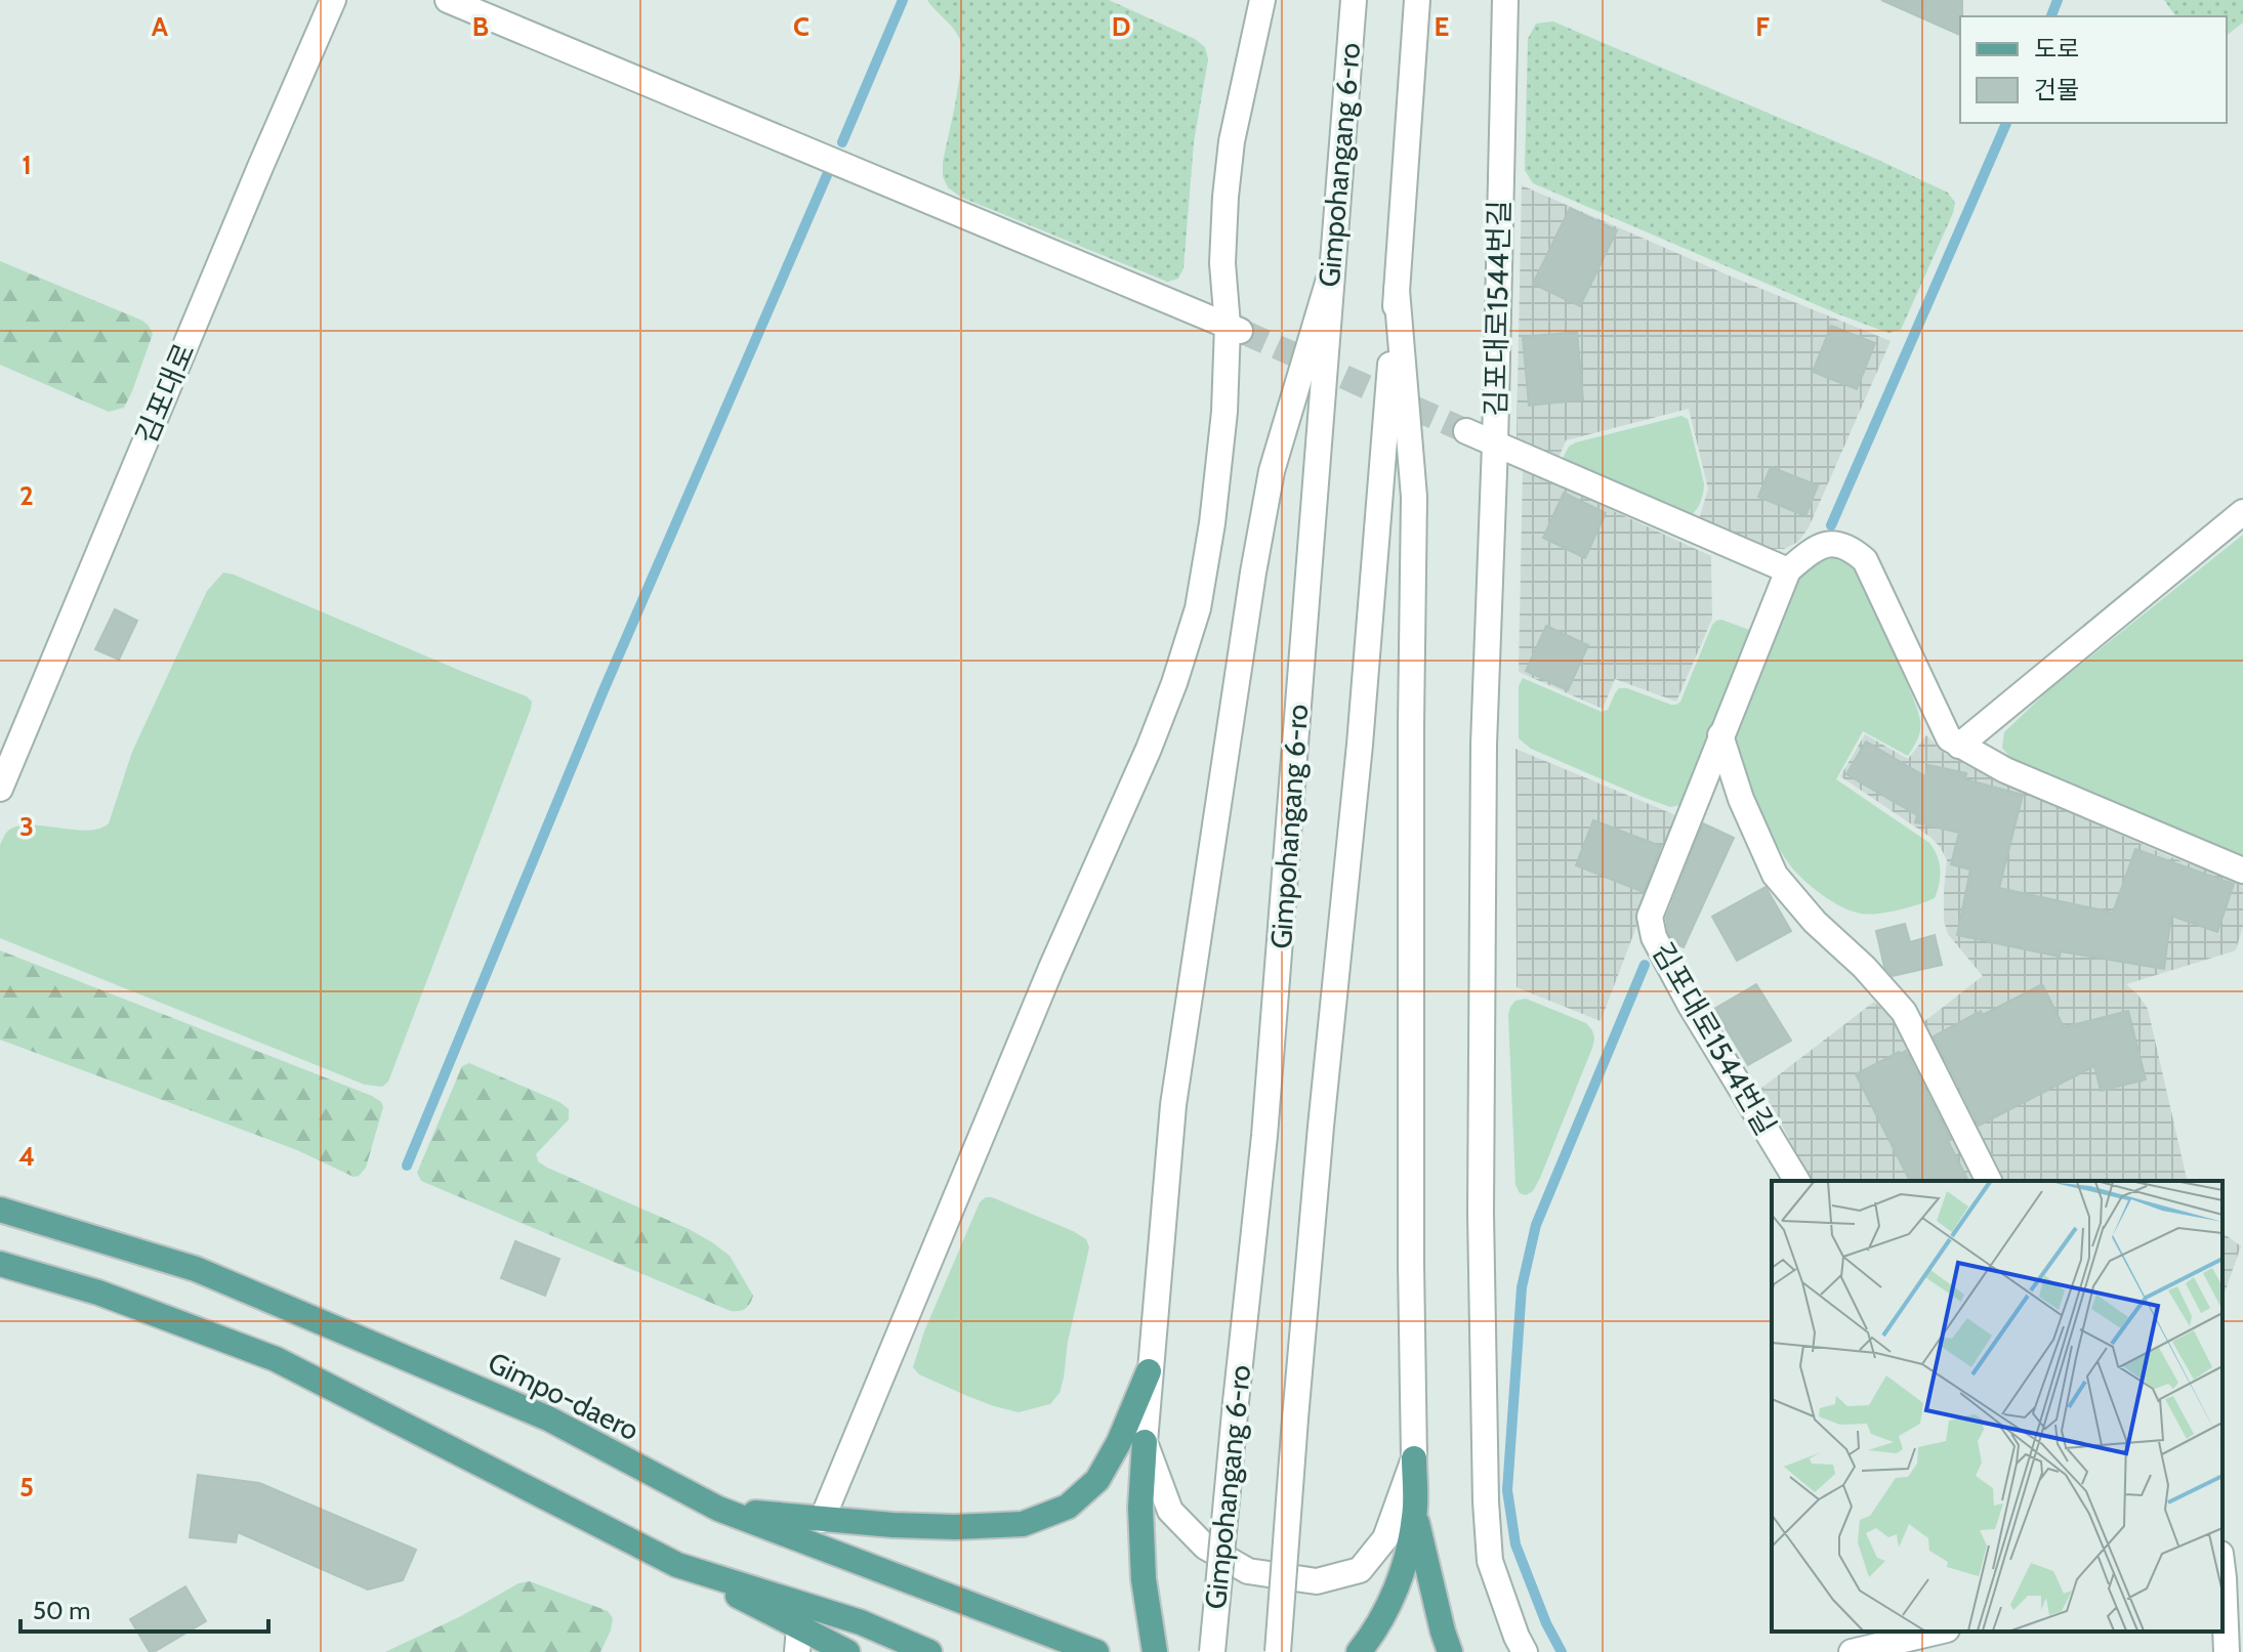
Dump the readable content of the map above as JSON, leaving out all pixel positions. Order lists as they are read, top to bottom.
{
  "streets": {
    "main road": ["Gimpo-daero"],
    "street": ["Gimpohangang 6-ro", "김포대로1544번길", "김포대로"]
  },
  "legend": ["도로", "건물"],
  "scale_bar": "50 m",
  "grid": {
    "columns": [
      "A",
      "B",
      "C",
      "D",
      "E",
      "F"
    ],
    "rows": [
      "1",
      "2",
      "3",
      "4",
      "5"
    ]
  }
}
